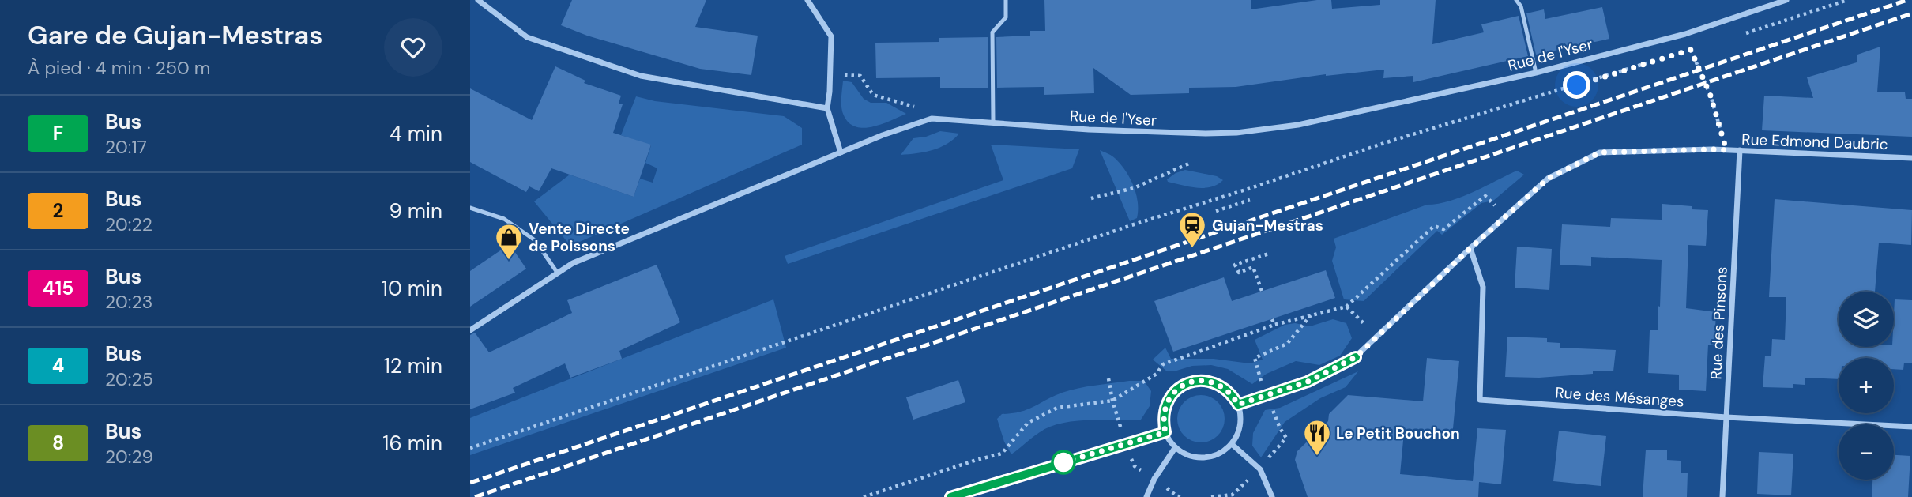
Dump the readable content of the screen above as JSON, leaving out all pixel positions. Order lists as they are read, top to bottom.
{
  "streets": {
    "street": [
      "Rue de l'Yser",
      "Rue Edmond Daubric",
      "Rue des Pinsons",
      "Rue des Mésanges"
    ]
  },
  "crossings": [
    ["Rue Edmond Daubric", "Rue des Pinsons"],
    ["Rue Edmond Daubric", "Rue des Mésanges"],
    ["Rue des Pinsons", "Rue des Mésanges"]
  ],
  "places": {
    "station": ["Gujan-Mestras"],
    "shop": ["Vente Directe de Poissons"],
    "restaurant": ["Le Petit Bouchon"]
  },
  "lines": ["bus line F"],
  "page": {
    "heading": ["Gare de Gujan-Mestras", "À pied · 4 min · 250 m"],
    "list": [
      {
        "mark": "F",
        "name": "Bus",
        "note": "20:17",
        "value": "4 min"
      },
      {
        "mark": "2",
        "name": "Bus",
        "note": "20:22",
        "value": "9 min"
      },
      {
        "mark": "415",
        "name": "Bus",
        "note": "20:23",
        "value": "10 min"
      },
      {
        "mark": "4",
        "name": "Bus",
        "note": "20:25",
        "value": "12 min"
      },
      {
        "mark": "8",
        "name": "Bus",
        "note": "20:29",
        "value": "16 min"
      }
    ],
    "map_buttons": ["+", "−"]
  }
}
